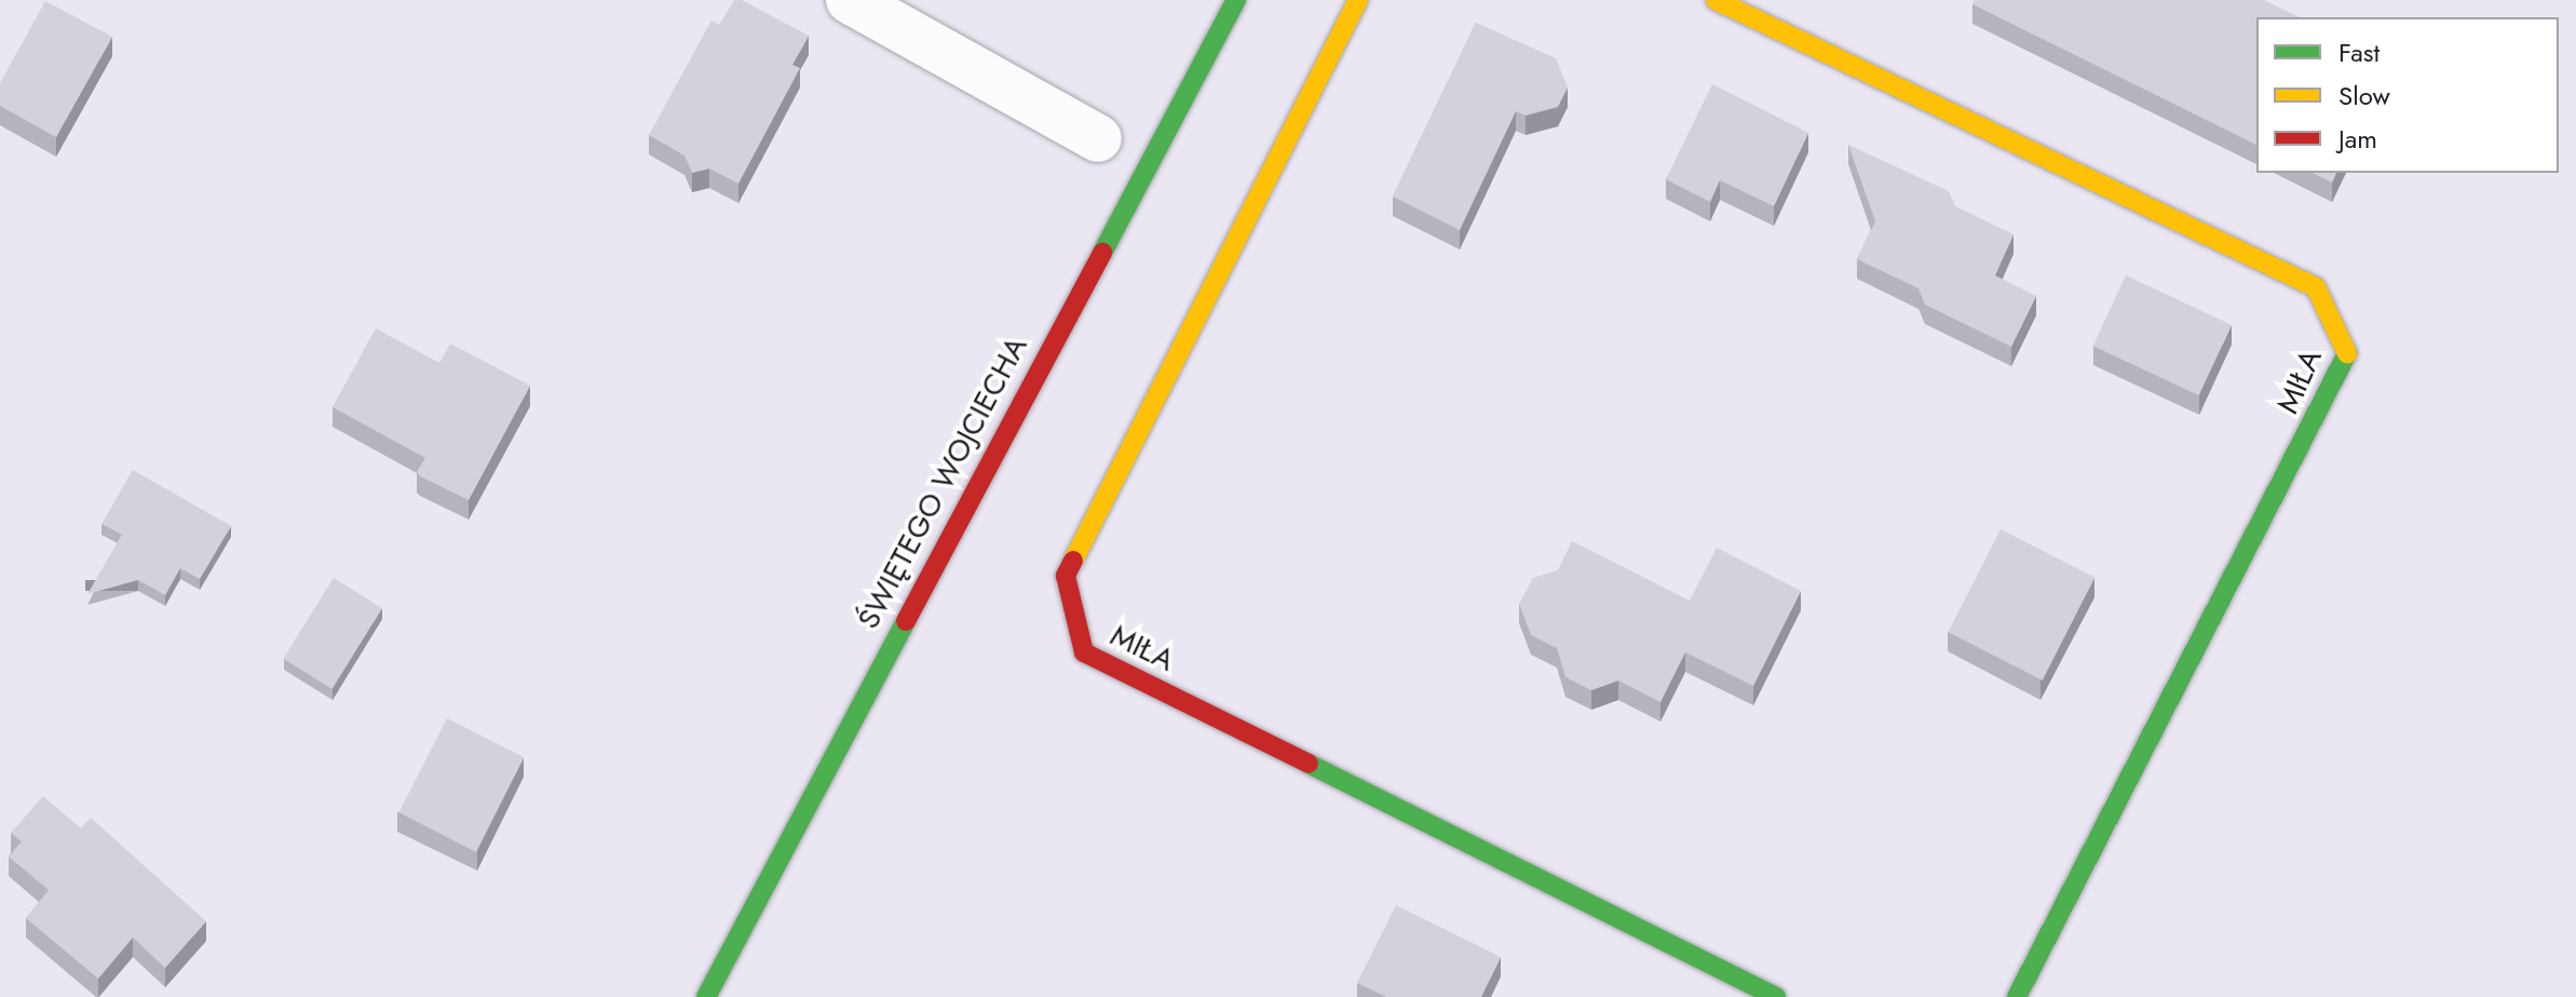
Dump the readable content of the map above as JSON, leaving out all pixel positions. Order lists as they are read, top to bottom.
{
  "streets": {
    "street": ["MIŁA", "ŚWIĘTEGO WOJCIECHA"]
  },
  "legend": ["Fast", "Slow", "Jam"]
}
